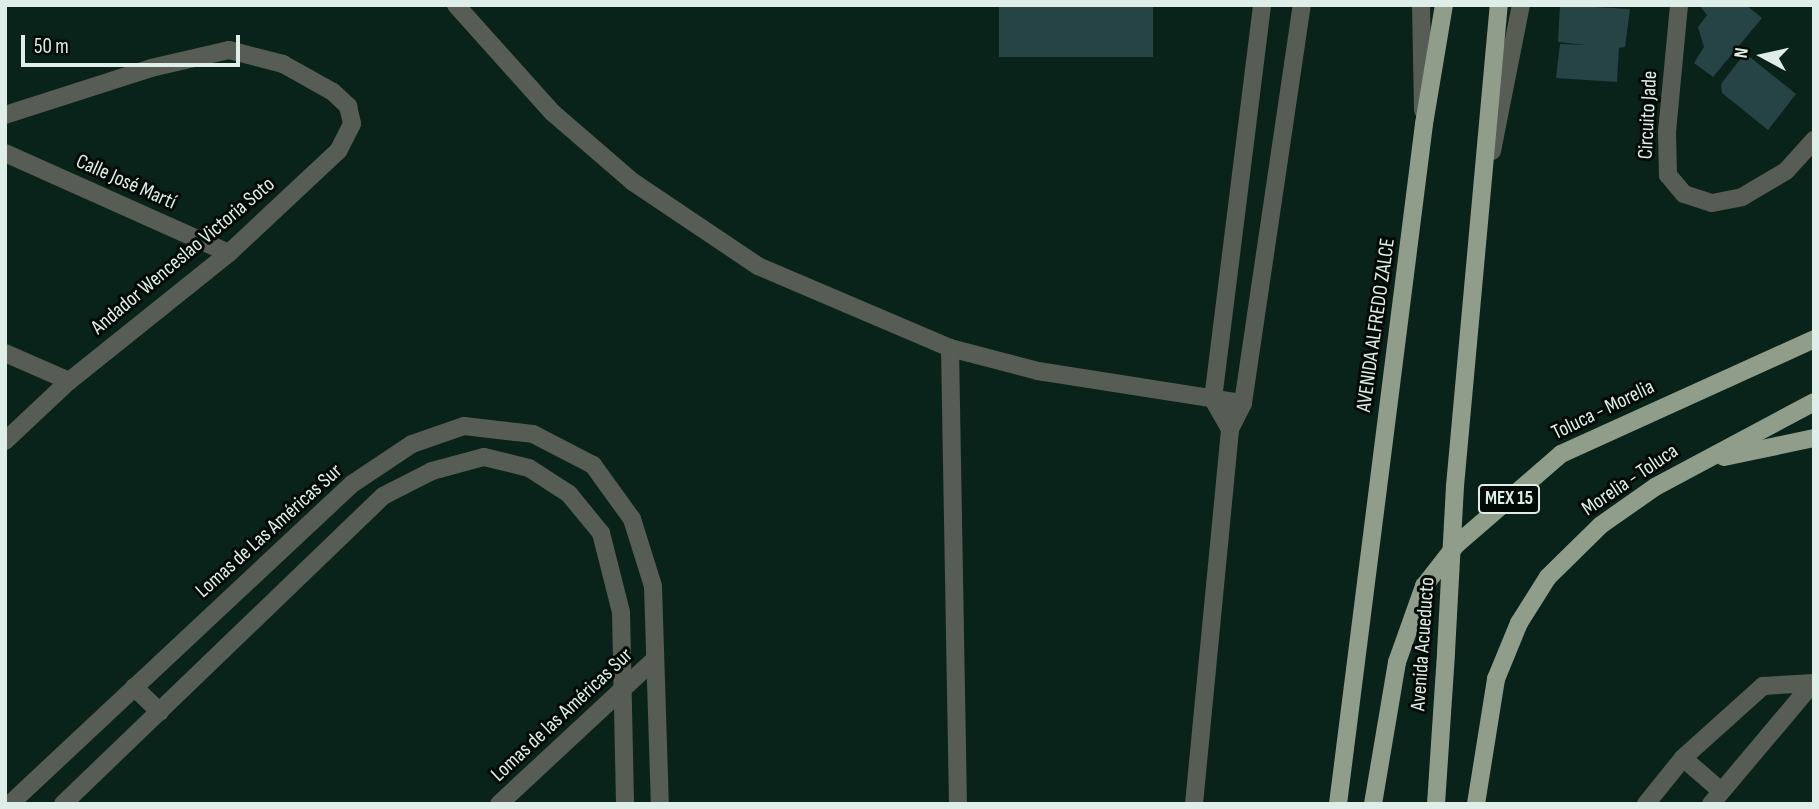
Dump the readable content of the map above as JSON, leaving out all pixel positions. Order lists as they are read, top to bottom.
{
  "streets": {
    "main road": [
      "AVENIDA ALFREDO ZALCE",
      "Toluca - Morelia",
      "Morelia - Toluca",
      "MEX 15",
      "Avenida Acueducto"
    ],
    "street": [
      "Circuito Jade",
      "Calle José Martí",
      "Andador Wenceslao Victoria Soto",
      "Lomas de Las Américas Sur",
      "Lomas de las Américas Sur"
    ]
  },
  "crossings": [
    ["Calle José Martí", "Andador Wenceslao Victoria Soto"],
    ["Lomas de Las Américas Sur", "Lomas de las Américas Sur"]
  ],
  "scale_bar": "50 m",
  "north": "left"
}
